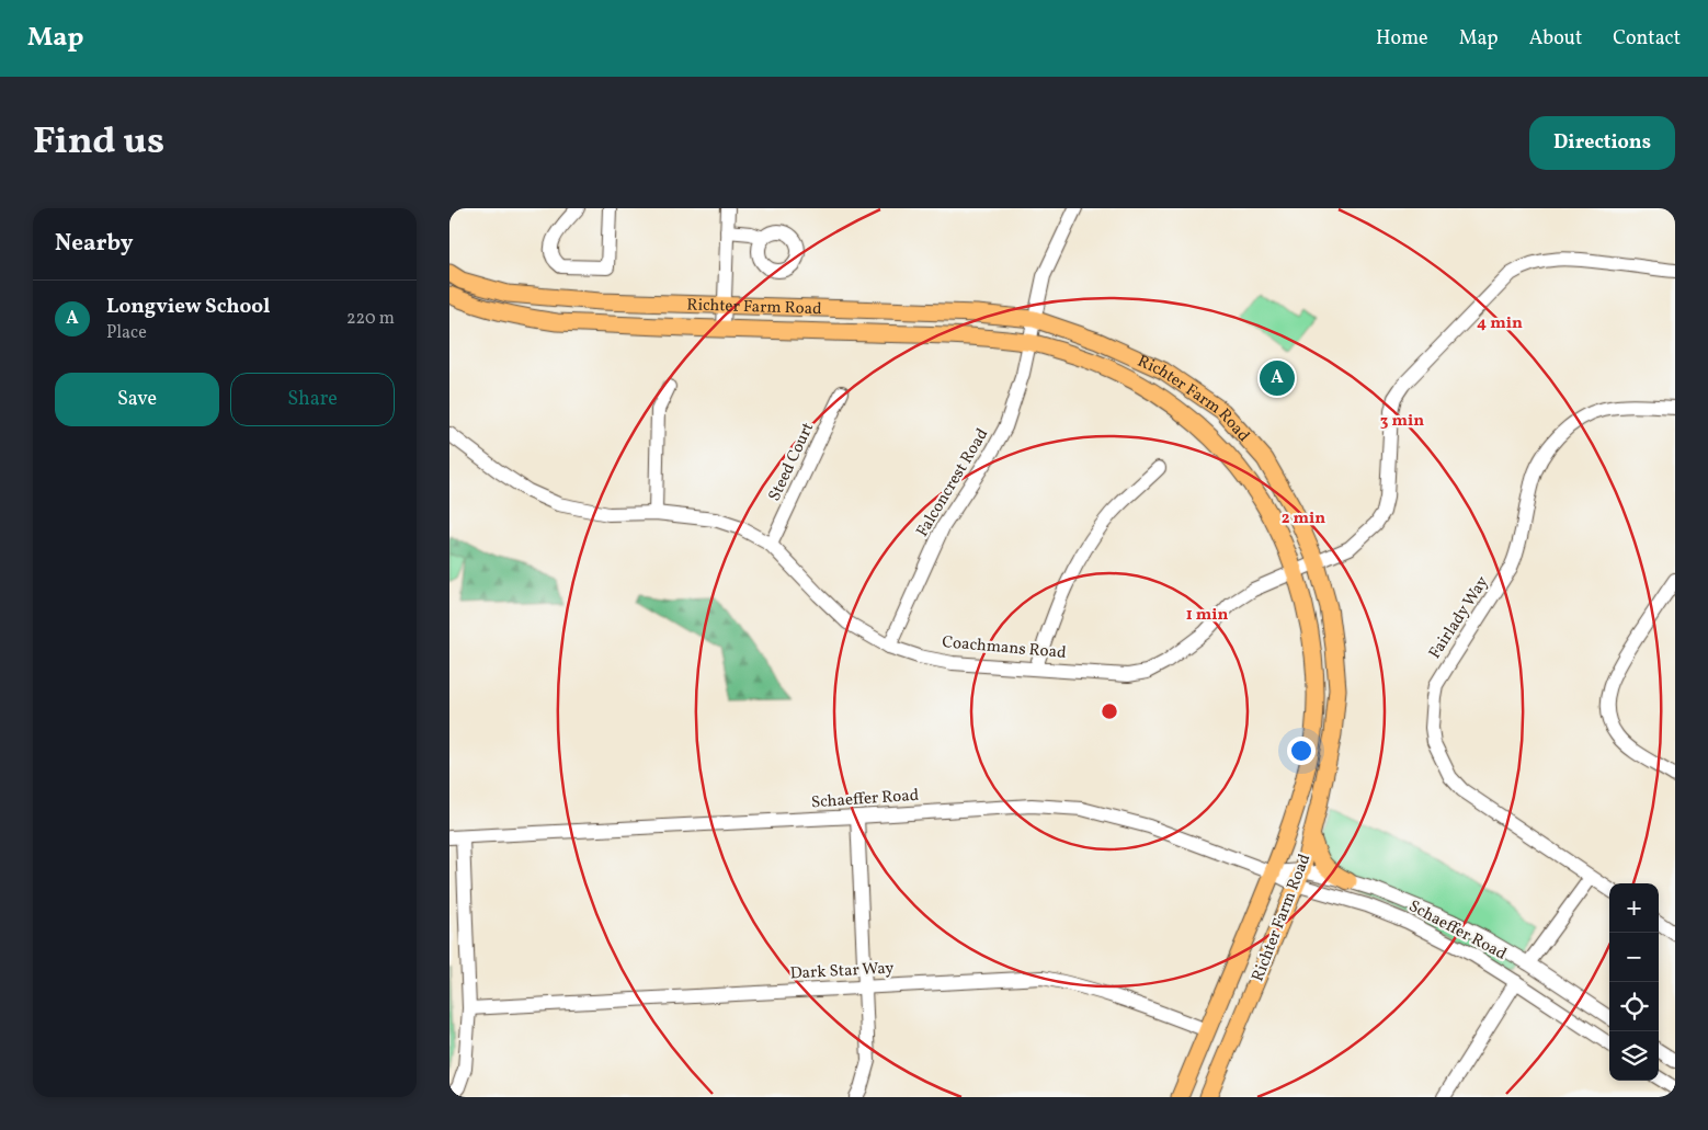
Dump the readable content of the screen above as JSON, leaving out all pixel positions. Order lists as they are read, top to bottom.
{
  "streets": {
    "main road": ["Richter Farm Road"],
    "street": [
      "Steed Court",
      "Falconcrest Road",
      "Fairlady Way",
      "Coachmans Road",
      "Schaeffer Road",
      "Dark Star Way"
    ]
  },
  "crossings": [
    ["Richter Farm Road", "Falconcrest Road"],
    ["Richter Farm Road", "Coachmans Road"],
    ["Richter Farm Road", "Schaeffer Road"],
    ["Richter Farm Road", "Dark Star Way"],
    ["Steed Court", "Coachmans Road"],
    ["Falconcrest Road", "Coachmans Road"]
  ],
  "page": {
    "header": "Map",
    "nav": [
      "Home",
      "Map",
      "About",
      "Contact"
    ],
    "title": "Find us",
    "buttons": [
      "Directions",
      ["Save", "Share"]
    ],
    "heading": "Nearby",
    "list": [
      {
        "mark": "A",
        "name": "Longview School",
        "note": "Place",
        "value": "220 m"
      }
    ],
    "pins": "A",
    "map_buttons": ["+", "−"]
  },
  "rings": [
    "4 min",
    "3 min",
    "2 min",
    "1 min"
  ]
}
